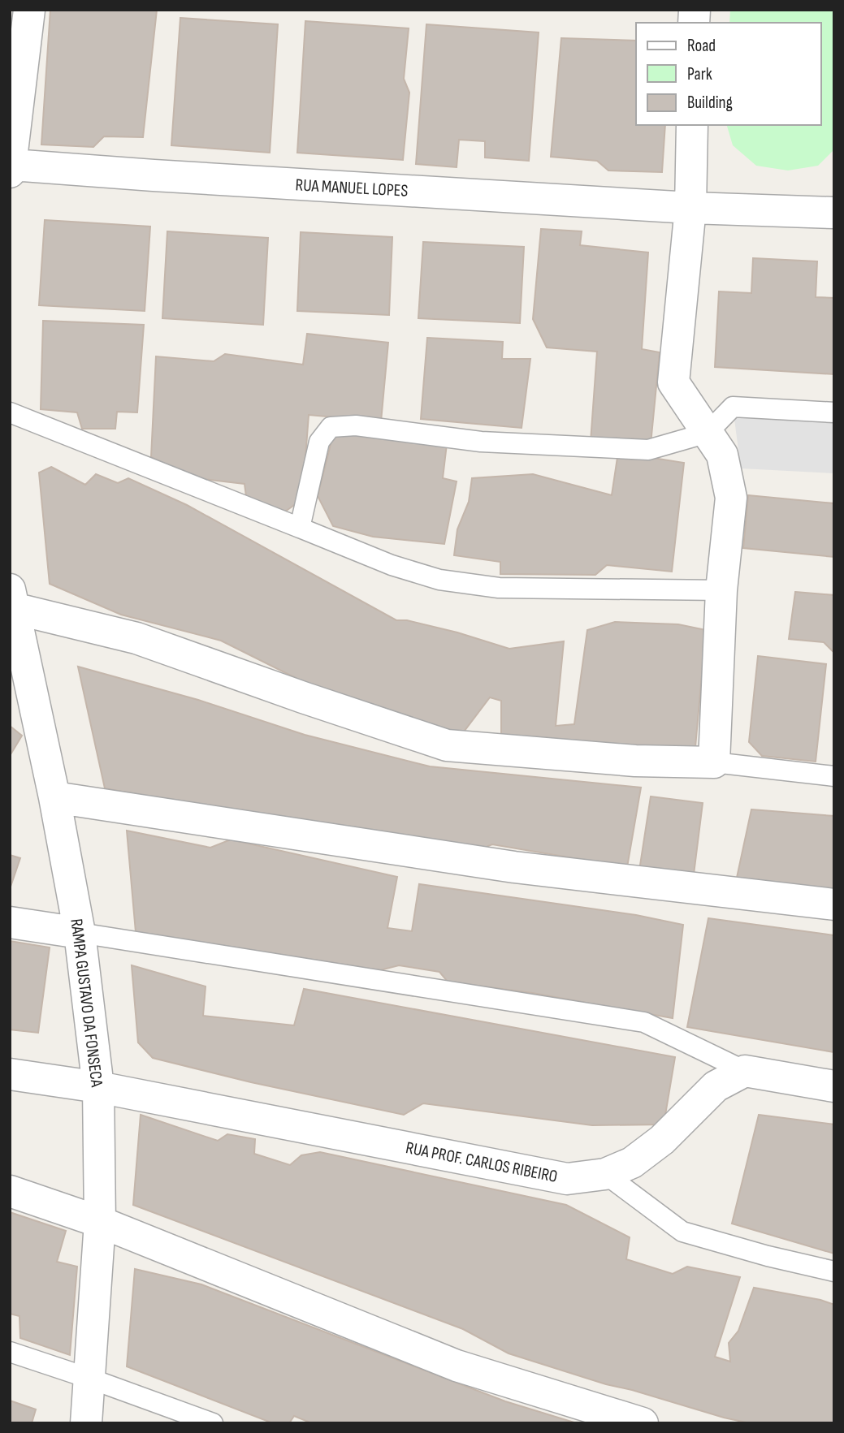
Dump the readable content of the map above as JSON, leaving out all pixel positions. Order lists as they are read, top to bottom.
{
  "streets": {
    "street": ["RUA MANUEL LOPES", "RAMPA GUSTAVO DA FONSECA", "RUA PROF. CARLOS RIBEIRO"]
  },
  "crossings": [
    ["RAMPA GUSTAVO DA FONSECA", "RUA PROF. CARLOS RIBEIRO"]
  ],
  "legend": ["Road", "Park", "Building"]
}
